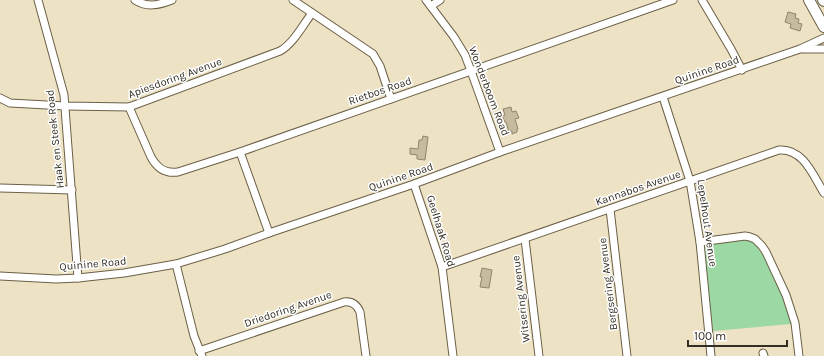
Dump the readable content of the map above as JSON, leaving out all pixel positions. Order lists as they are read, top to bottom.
{
  "streets": {
    "street": [
      "Quinine Road",
      "Apiesdoring Avenue",
      "Rietbos Road",
      "Wonderboom Road",
      "Haak en Steek Road",
      "Kannabos Avenue",
      "Lepelhout Avenue",
      "Geelhaak Road",
      "Bergsering Avenue",
      "Witsering Avenue",
      "Driedoring Avenue"
    ]
  },
  "crossings": [
    ["Quinine Road", "Wonderboom Road"],
    ["Quinine Road", "Haak en Steek Road"],
    ["Quinine Road", "Lepelhout Avenue"],
    ["Quinine Road", "Geelhaak Road"],
    ["Apiesdoring Avenue", "Rietbos Road"],
    ["Apiesdoring Avenue", "Haak en Steek Road"],
    ["Rietbos Road", "Wonderboom Road"],
    ["Kannabos Avenue", "Lepelhout Avenue"],
    ["Kannabos Avenue", "Geelhaak Road"],
    ["Kannabos Avenue", "Bergsering Avenue"],
    ["Kannabos Avenue", "Witsering Avenue"]
  ],
  "scale_bar": "100 m"
}
